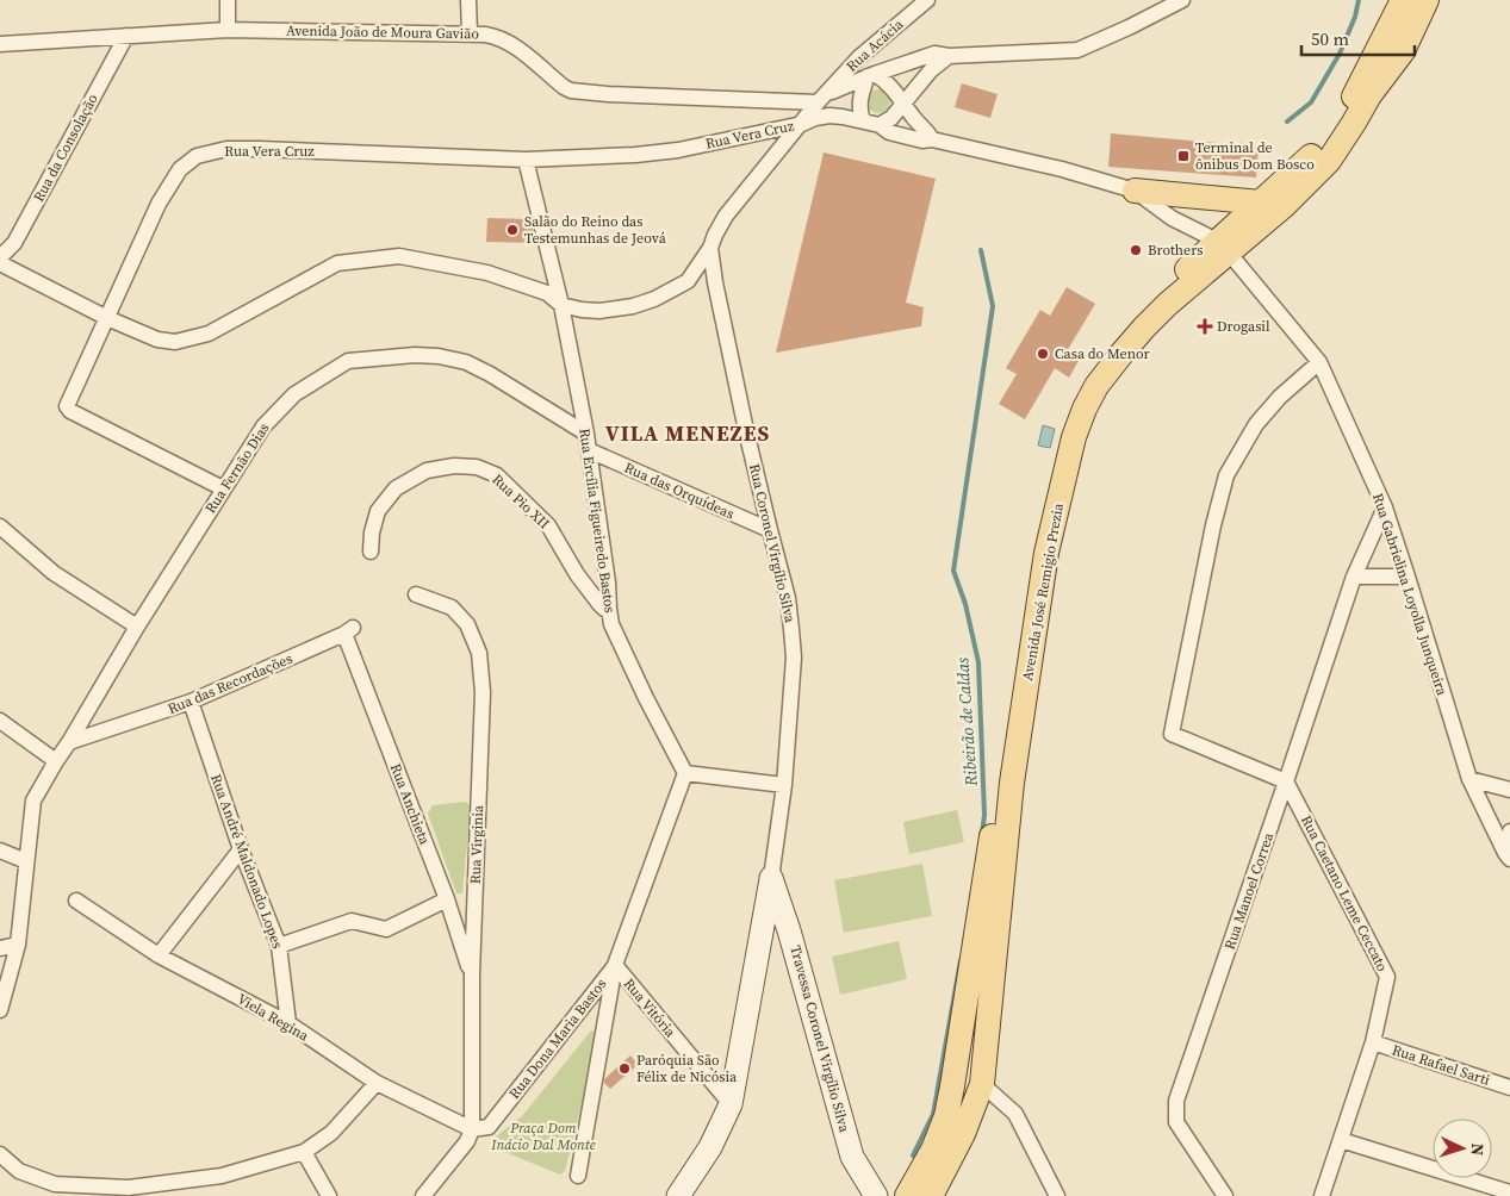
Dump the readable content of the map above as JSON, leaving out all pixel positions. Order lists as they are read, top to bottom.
{
  "streets": {
    "main road": ["Avenida José Remigio Prezia"],
    "street": [
      "Avenida João de Moura Gavião",
      "Rua Acácia",
      "Rua Vera Cruz",
      "Rua da Consolação",
      "Rua Fernão Dias",
      "Rua das Orquídeas",
      "Rua Pio XII",
      "Rua Ercília Figueiredo Bastos",
      "Rua Coronel Virgílio Silva",
      "Rua Gabrielina Loyolla Junqueira",
      "Rua das Recordações",
      "Rua Anchieta",
      "Rua Virginia",
      "Rua André Maldonado Lopes",
      "Rua Manoel Correa",
      "Rua Caetano Leme Ceccato",
      "Rua Vitória",
      "Viela Regina",
      "Rua Dona Maria Bastos",
      "Travessa Coronel Virgílio Silva",
      "Rua Rafael Sarti"
    ]
  },
  "crossings": [
    ["Avenida João de Moura Gavião", "Rua Acácia"],
    ["Avenida João de Moura Gavião", "Rua da Consolação"],
    ["Rua Vera Cruz", "Rua Fernão Dias"],
    ["Rua Vera Cruz", "Rua Ercília Figueiredo Bastos"],
    ["Rua Fernão Dias", "Rua Ercília Figueiredo Bastos"],
    ["Rua Fernão Dias", "Rua das Recordações"],
    ["Rua das Orquídeas", "Rua Ercília Figueiredo Bastos"],
    ["Rua das Orquídeas", "Rua Coronel Virgílio Silva"],
    ["Rua Pio XII", "Rua Ercília Figueiredo Bastos"],
    ["Rua Coronel Virgílio Silva", "Rua Vitória"],
    ["Rua Coronel Virgílio Silva", "Travessa Coronel Virgílio Silva"],
    ["Avenida José Remigio Prezia", "Rua Gabrielina Loyolla Junqueira"],
    ["Rua Gabrielina Loyolla Junqueira", "Rua Manoel Correa"],
    ["Rua das Recordações", "Rua Anchieta"],
    ["Rua das Recordações", "Rua André Maldonado Lopes"],
    ["Rua Anchieta", "Rua Virginia"],
    ["Rua Virginia", "Viela Regina"],
    ["Rua Virginia", "Rua Dona Maria Bastos"],
    ["Rua André Maldonado Lopes", "Viela Regina"],
    ["Rua Manoel Correa", "Rua Caetano Leme Ceccato"],
    ["Rua Caetano Leme Ceccato", "Rua Rafael Sarti"],
    ["Rua Vitória", "Rua Dona Maria Bastos"],
    ["Viela Regina", "Rua Dona Maria Bastos"]
  ],
  "districts": ["VILA MENEZES"],
  "water": ["Ribeirão de Caldas"],
  "parks": ["Praça Dom Inácio Dal Monte"],
  "places": {
    "transit": ["Terminal de ônibus Dom Bosco"],
    "other": [
      "Salão do Reino das Testemunhas de Jeová",
      "Brothers",
      "Casa do Menor",
      "Paróquia São Félix de Nicósia"
    ],
    "health": ["Drogasil"]
  },
  "scale_bar": "50 m",
  "north": "right"
}
